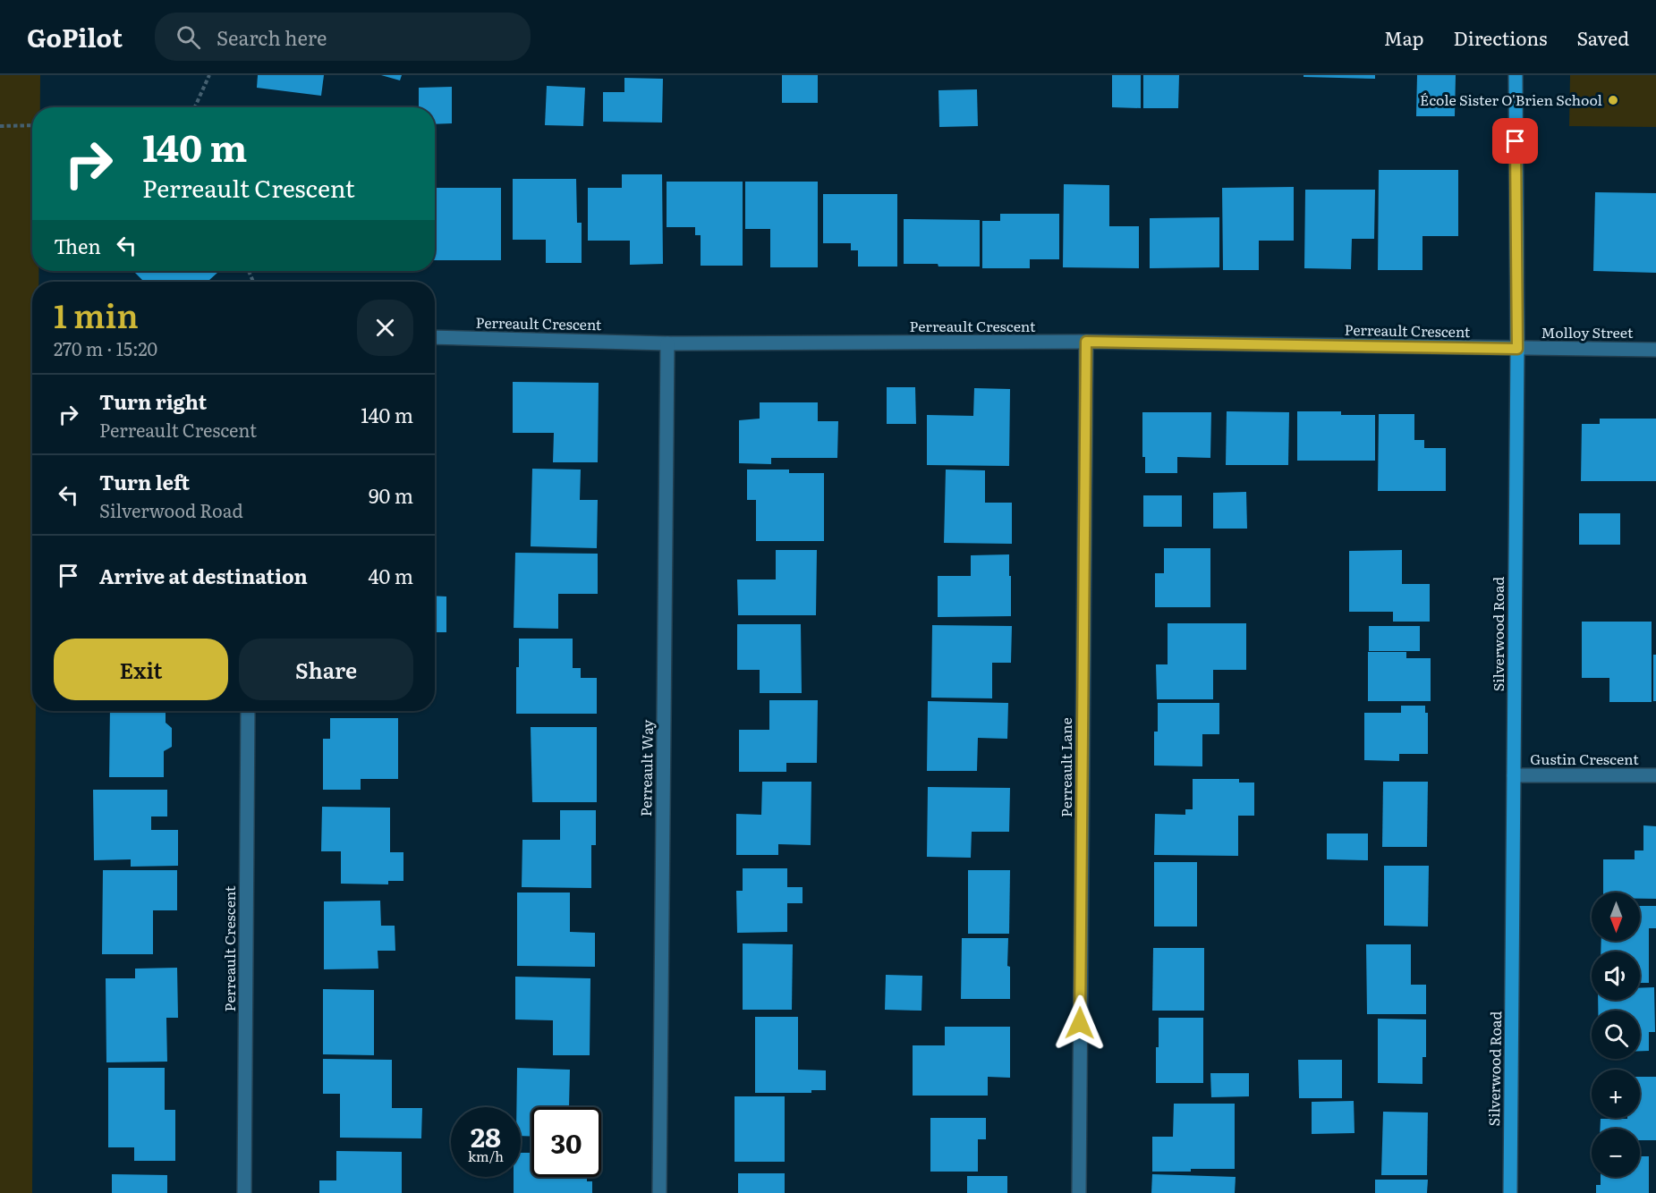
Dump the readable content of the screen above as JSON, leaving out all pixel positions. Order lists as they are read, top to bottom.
{
  "streets": {
    "street": [
      "Perreault Crescent",
      "Molloy Street",
      "Silverwood Road",
      "Gustin Crescent",
      "Perreault Lane",
      "Perreault Way"
    ]
  },
  "crossings": [
    ["Perreault Crescent", "Molloy Street"],
    ["Perreault Crescent", "Silverwood Road"],
    ["Perreault Crescent", "Perreault Lane"],
    ["Perreault Crescent", "Perreault Way"],
    ["Molloy Street", "Silverwood Road"],
    ["Silverwood Road", "Gustin Crescent"]
  ],
  "places": ["École Sister O'Brien School"],
  "north": "bottom",
  "page": {
    "header": "GoPilot",
    "search": "Search here",
    "nav": ["Map", "Directions", "Saved"],
    "turn": ["140 m", "Perreault Crescent"],
    "then": "Then",
    "heading": ["1 min", "270 m · 15:20"],
    "list": [
      {
        "name": "Turn right",
        "note": "Perreault Crescent",
        "value": "140 m"
      },
      {
        "name": "Turn left",
        "note": "Silverwood Road",
        "value": "90 m"
      },
      {
        "name": "Arrive at destination",
        "value": "40 m"
      }
    ],
    "buttons": ["Exit", "Share"],
    "map_buttons": ["+", "−"],
    "speed": "28 km/h",
    "limit": "30"
  }
}
